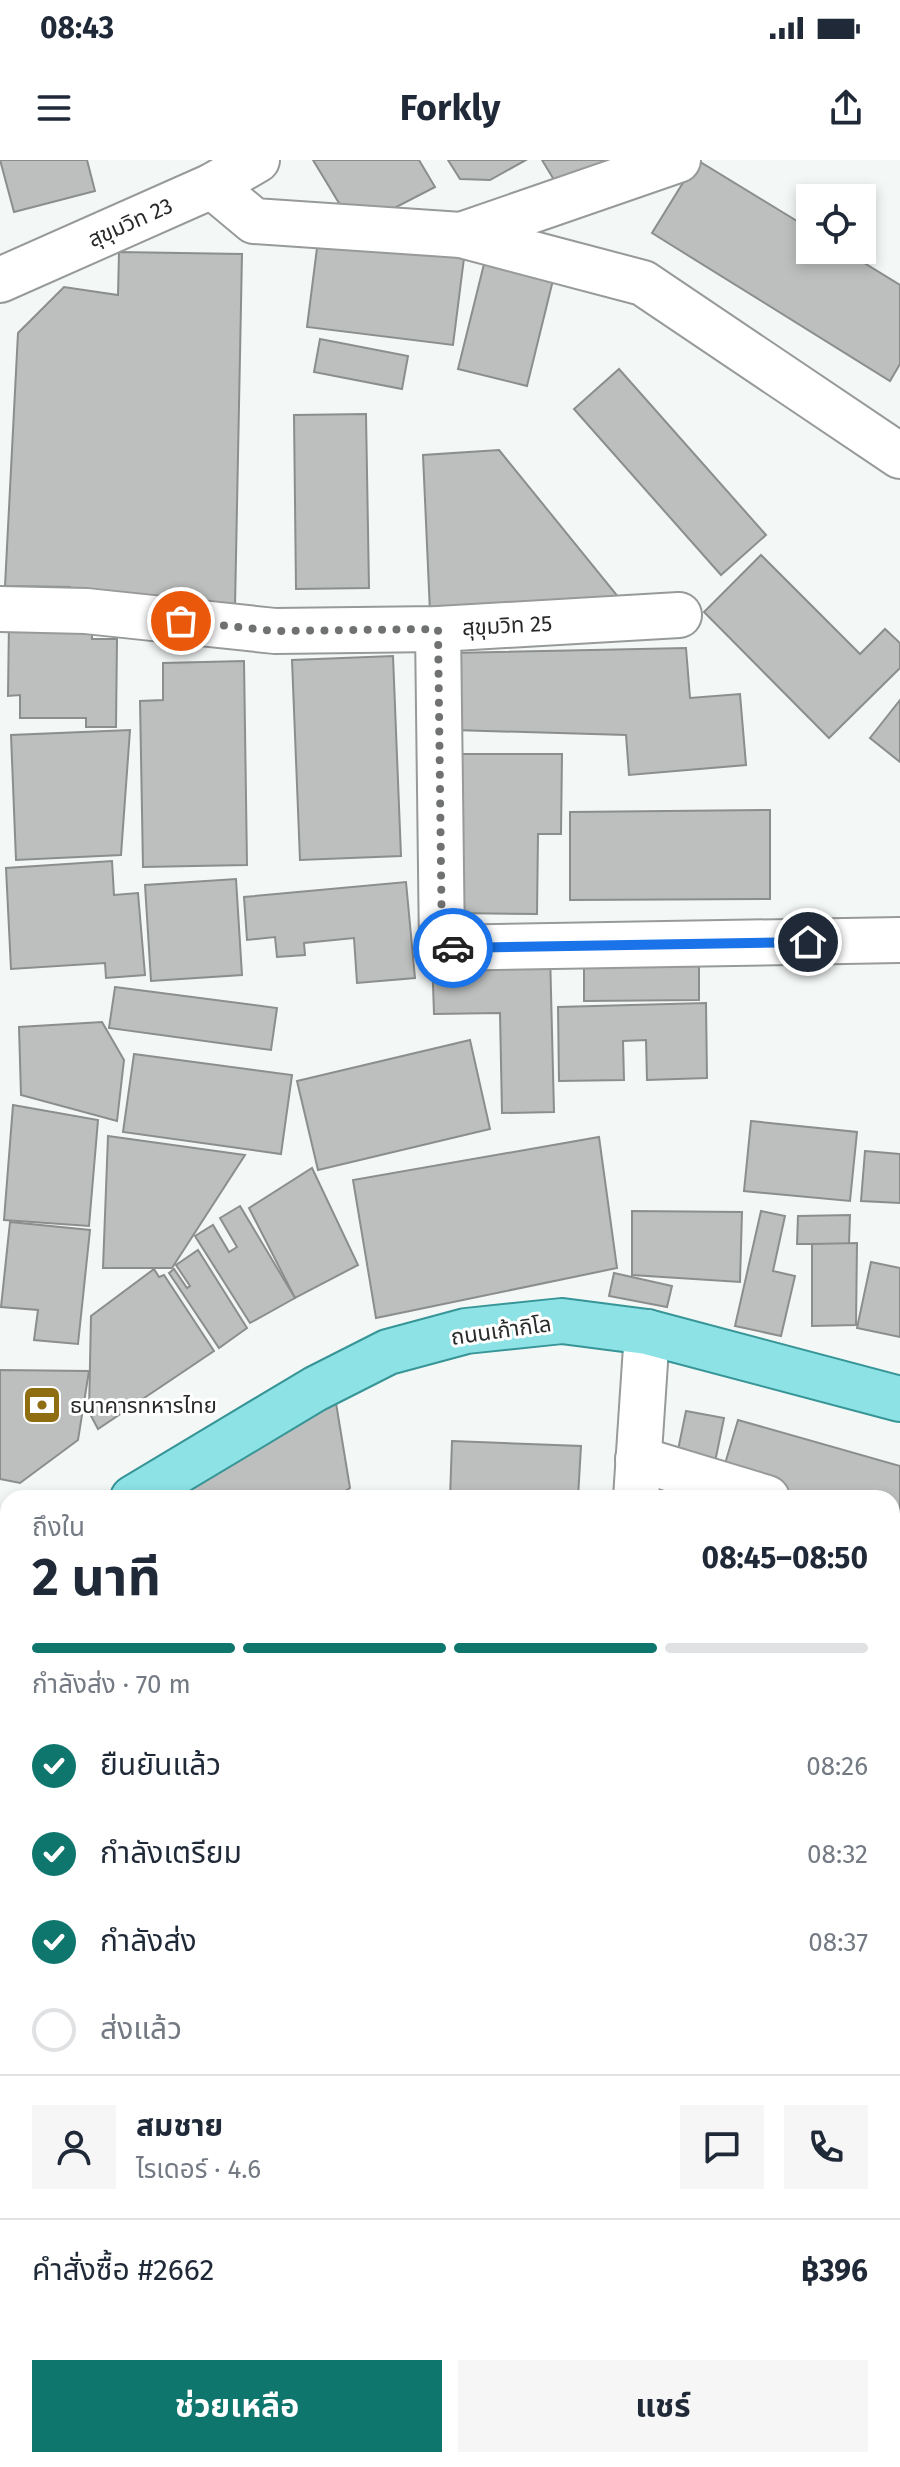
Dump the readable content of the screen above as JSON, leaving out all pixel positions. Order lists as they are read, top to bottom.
{
  "streets": {
    "main road": ["ถนนเก้ากิโล"],
    "street": ["สุขุมวิท 23", "สุขุมวิท 25"]
  },
  "places": {
    "bank": ["ธนาคารทหารไทย"]
  },
  "page": {
    "status": "08:43",
    "header": "Forkly",
    "heading": ["2 นาที", "ถึงใน", "08:45–08:50"],
    "panel": [
      "สมชาย",
      "ไรเดอร์ · 4.6",
      "คำสั่งซื้อ #2662",
      "฿396"
    ],
    "bar": "กำลังส่ง · 70 m",
    "list": [
      ["ยืนยันแล้ว", "08:26"],
      ["กำลังเตรียม", "08:32"],
      ["กำลังส่ง", "08:37"],
      "ส่งแล้ว"
    ],
    "buttons": ["ช่วยเหลือ", "แชร์"]
  }
}
